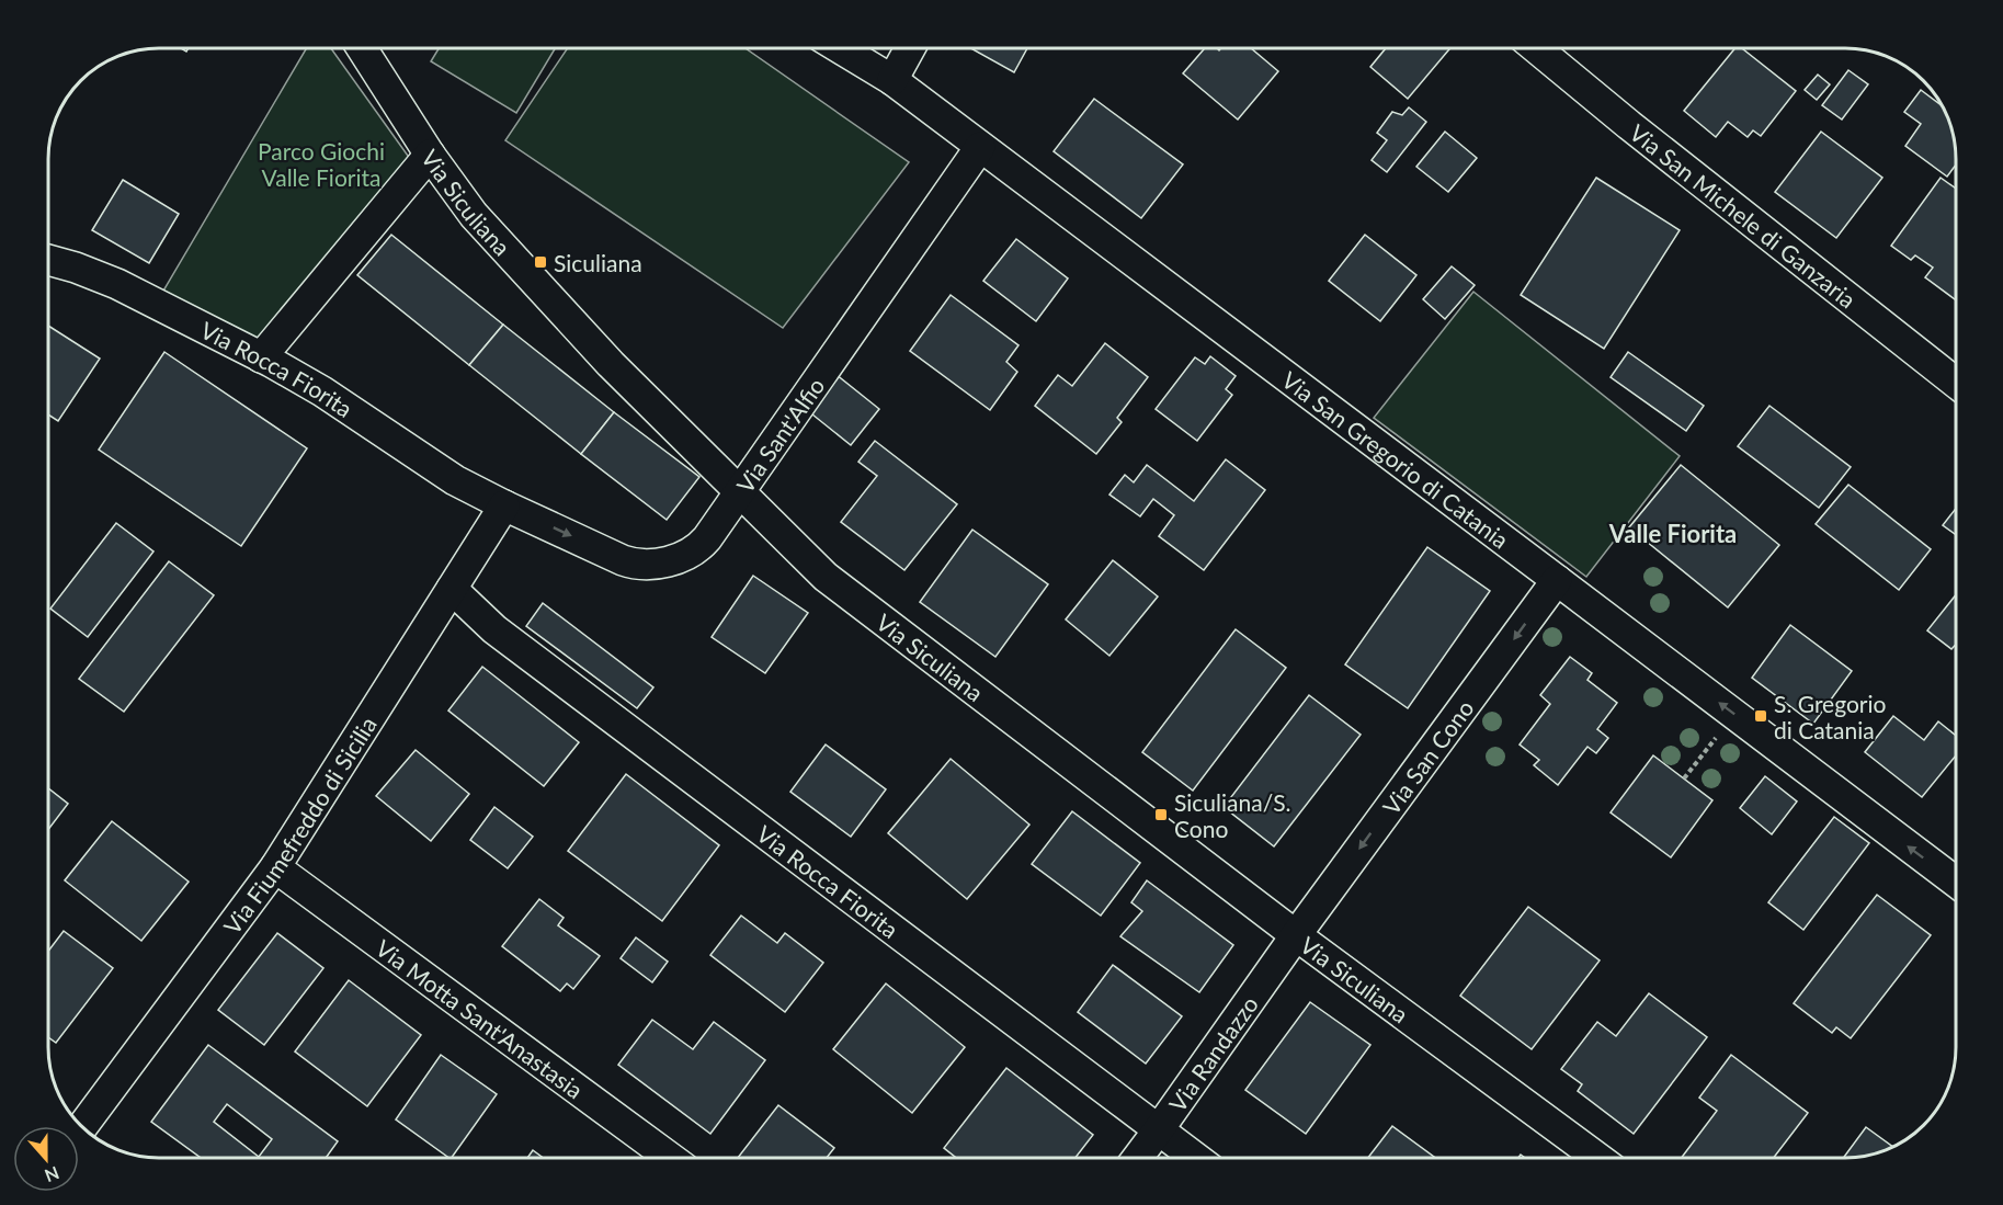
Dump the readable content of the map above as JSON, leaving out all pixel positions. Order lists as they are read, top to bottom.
{
  "streets": {
    "street": [
      "Via Siculiana",
      "Via San Michele di Ganzaria",
      "Via Rocca Fiorita",
      "Via Sant'Alfio",
      "Via San Gregorio di Catania",
      "Via San Cono",
      "Via Fiumefreddo di Sicilia",
      "Via Motta Sant'Anastasia",
      "Via Randazzo"
    ]
  },
  "crossings": [
    ["Via Siculiana", "Via Sant'Alfio"],
    ["Via Siculiana", "Via San Cono"],
    ["Via Siculiana", "Via Randazzo"],
    ["Via Rocca Fiorita", "Via Sant'Alfio"],
    ["Via Rocca Fiorita", "Via Fiumefreddo di Sicilia"],
    ["Via Rocca Fiorita", "Via Randazzo"],
    ["Via Sant'Alfio", "Via San Gregorio di Catania"],
    ["Via Sant'Alfio", "Via Fiumefreddo di Sicilia"],
    ["Via San Gregorio di Catania", "Via San Cono"],
    ["Via San Cono", "Via Randazzo"],
    ["Via Fiumefreddo di Sicilia", "Via Motta Sant'Anastasia"]
  ],
  "one_way": ["Via San Gregorio di Catania", "Via San Cono"],
  "districts": ["Valle Fiorita"],
  "parks": ["Parco Giochi Valle Fiorita"],
  "places": {
    "transit": ["Siculiana", "S. Gregorio di Catania", "Siculiana/S. Cono"]
  },
  "north": "bottom"
}
